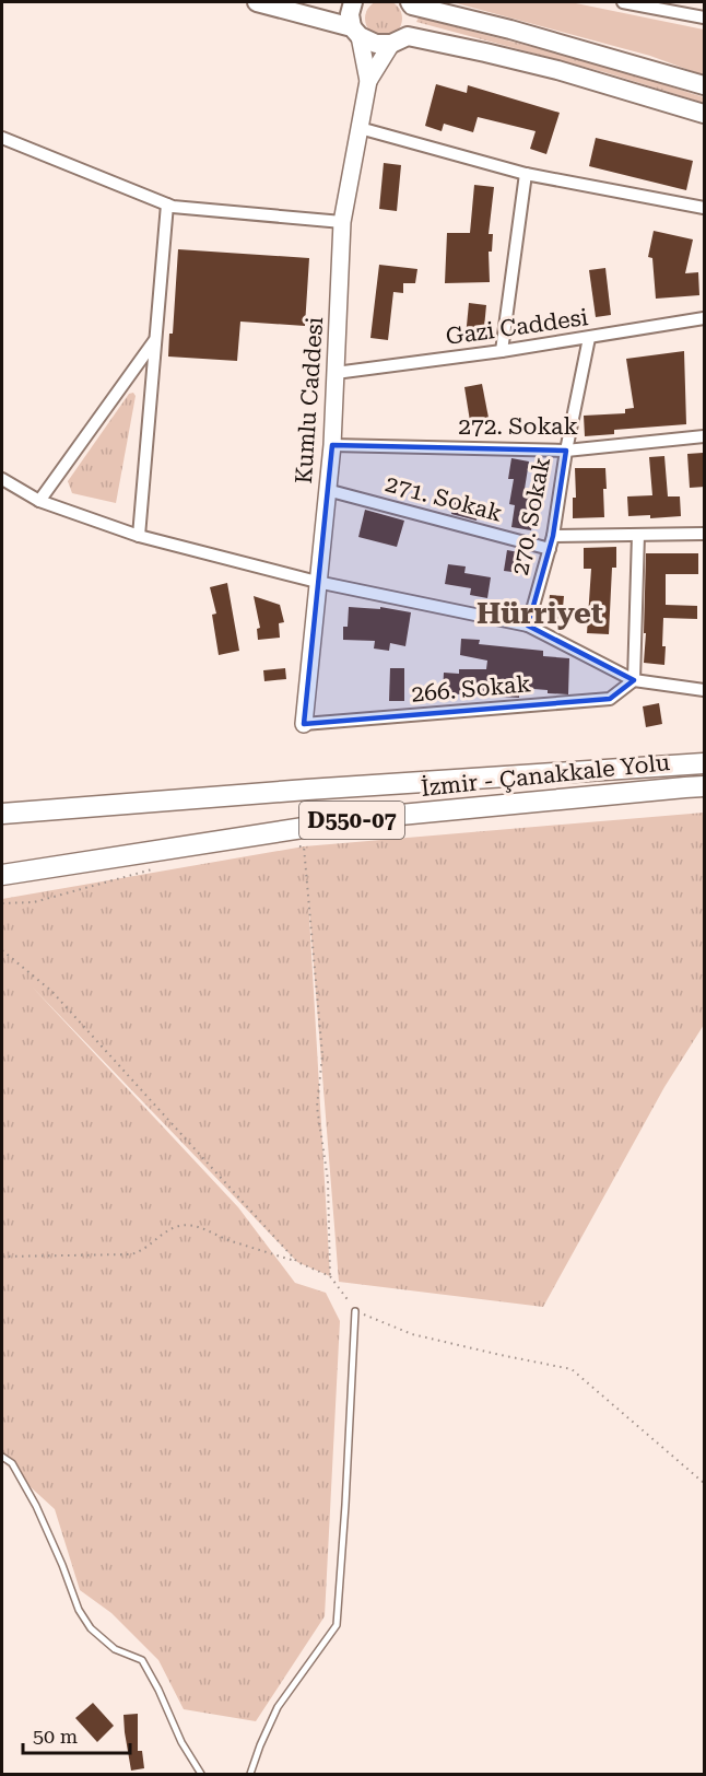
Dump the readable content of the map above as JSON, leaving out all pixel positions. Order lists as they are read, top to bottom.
{
  "streets": {
    "highway": ["İzmir - Çanakkale Yolu", "D550-07"],
    "street": [
      "Gazi Caddesi",
      "Kumlu Caddesi",
      "272. Sokak",
      "271. Sokak",
      "270. Sokak",
      "266. Sokak"
    ]
  },
  "crossings": [
    ["Gazi Caddesi", "Kumlu Caddesi"],
    ["Gazi Caddesi", "270. Sokak"],
    ["Kumlu Caddesi", "272. Sokak"],
    ["Kumlu Caddesi", "271. Sokak"],
    ["Kumlu Caddesi", "266. Sokak"],
    ["272. Sokak", "270. Sokak"],
    ["271. Sokak", "270. Sokak"]
  ],
  "districts": ["Hürriyet"],
  "scale_bar": "50 m"
}
